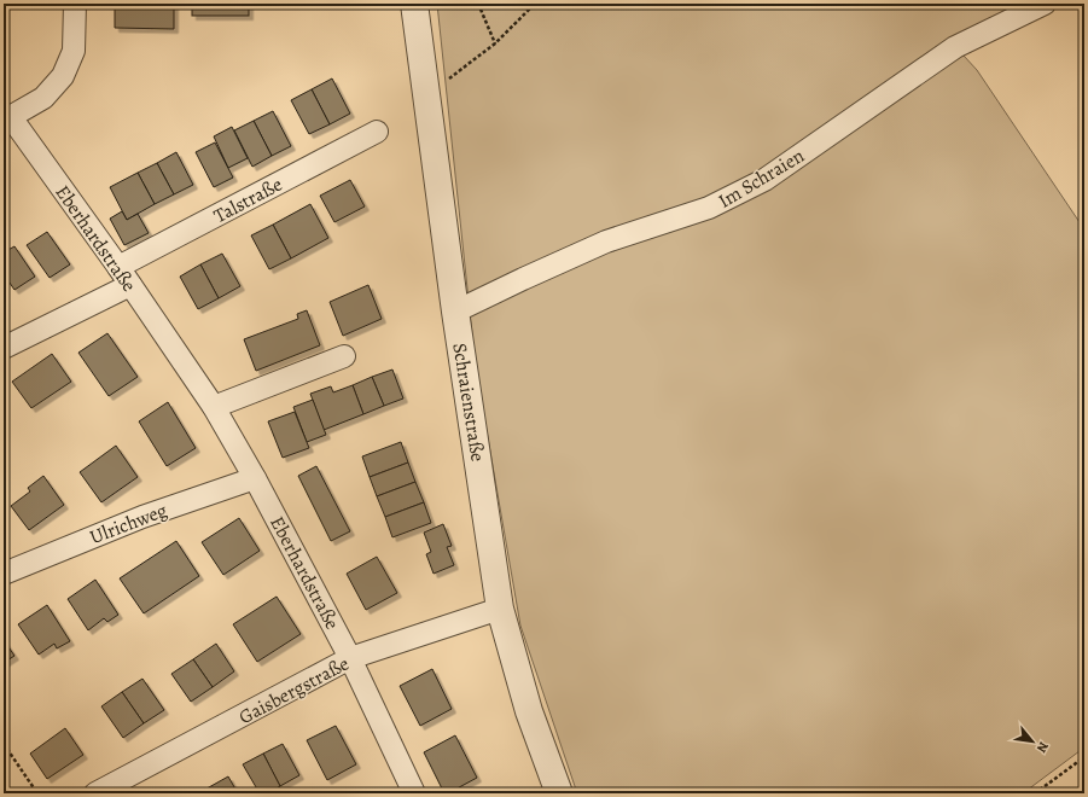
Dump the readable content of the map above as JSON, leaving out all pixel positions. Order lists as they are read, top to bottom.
{
  "streets": {
    "street": [
      "Im Schraien",
      "Talstraße",
      "Eberhardstraße",
      "Schraienstraße",
      "Ulrichweg",
      "Gaisbergstraße"
    ]
  },
  "crossings": [
    ["Im Schraien", "Schraienstraße"],
    ["Talstraße", "Eberhardstraße"],
    ["Eberhardstraße", "Ulrichweg"],
    ["Eberhardstraße", "Gaisbergstraße"],
    ["Schraienstraße", "Gaisbergstraße"]
  ],
  "north": "bottom right"
}
